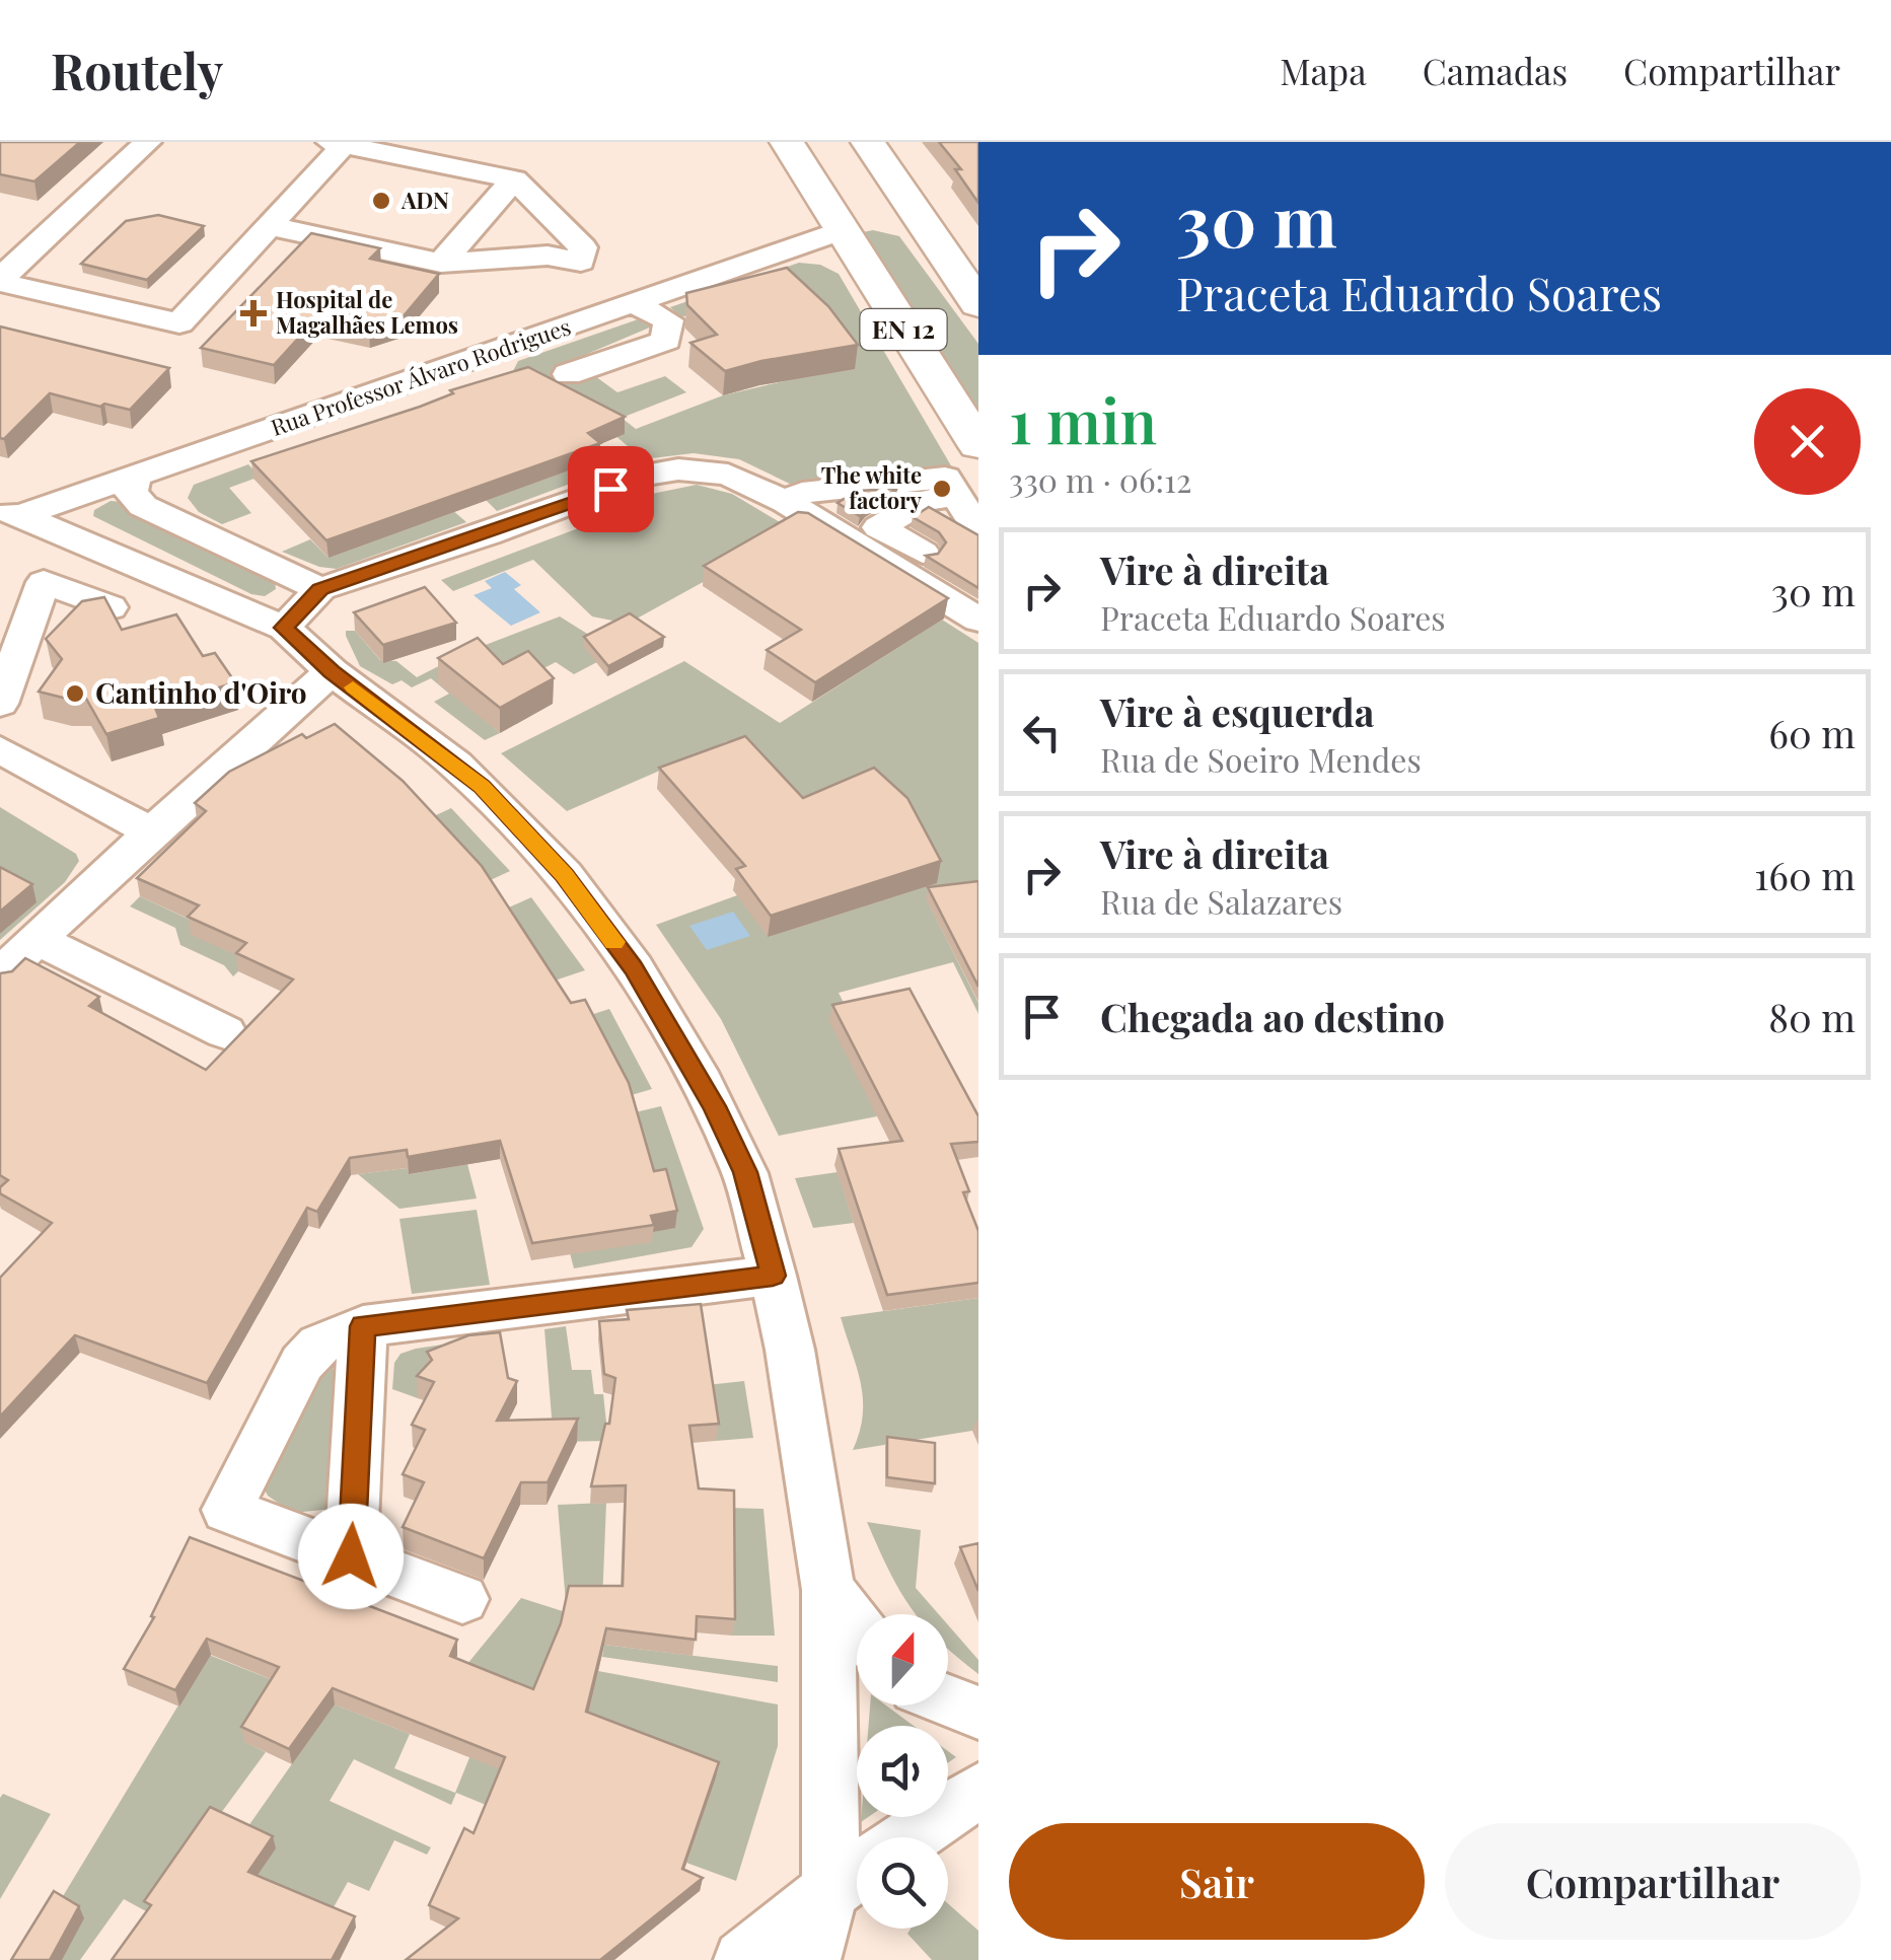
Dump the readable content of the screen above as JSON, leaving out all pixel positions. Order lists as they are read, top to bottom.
{
  "streets": {
    "main road": ["EN 12"],
    "street": ["Rua Professor Álvaro Rodrigues"]
  },
  "crossings": [
    ["EN 12", "Rua Professor Álvaro Rodrigues"]
  ],
  "places": {
    "other": ["ADN", "The white factory", "Cantinho d'Oiro"],
    "health": ["Hospital de Magalhães Lemos"]
  },
  "north": "top",
  "page": {
    "header": "Routely",
    "nav": ["Mapa", "Camadas", "Compartilhar"],
    "turn": ["30 m", "Praceta Eduardo Soares"],
    "heading": ["1 min", "330 m · 06:12"],
    "list": [
      {
        "name": "Vire à direita",
        "note": "Praceta Eduardo Soares",
        "value": "30 m"
      },
      {
        "name": "Vire à esquerda",
        "note": "Rua de Soeiro Mendes",
        "value": "60 m"
      },
      {
        "name": "Vire à direita",
        "note": "Rua de Salazares",
        "value": "160 m"
      },
      {
        "name": "Chegada ao destino",
        "value": "80 m"
      }
    ],
    "buttons": ["Sair", "Compartilhar"]
  }
}
